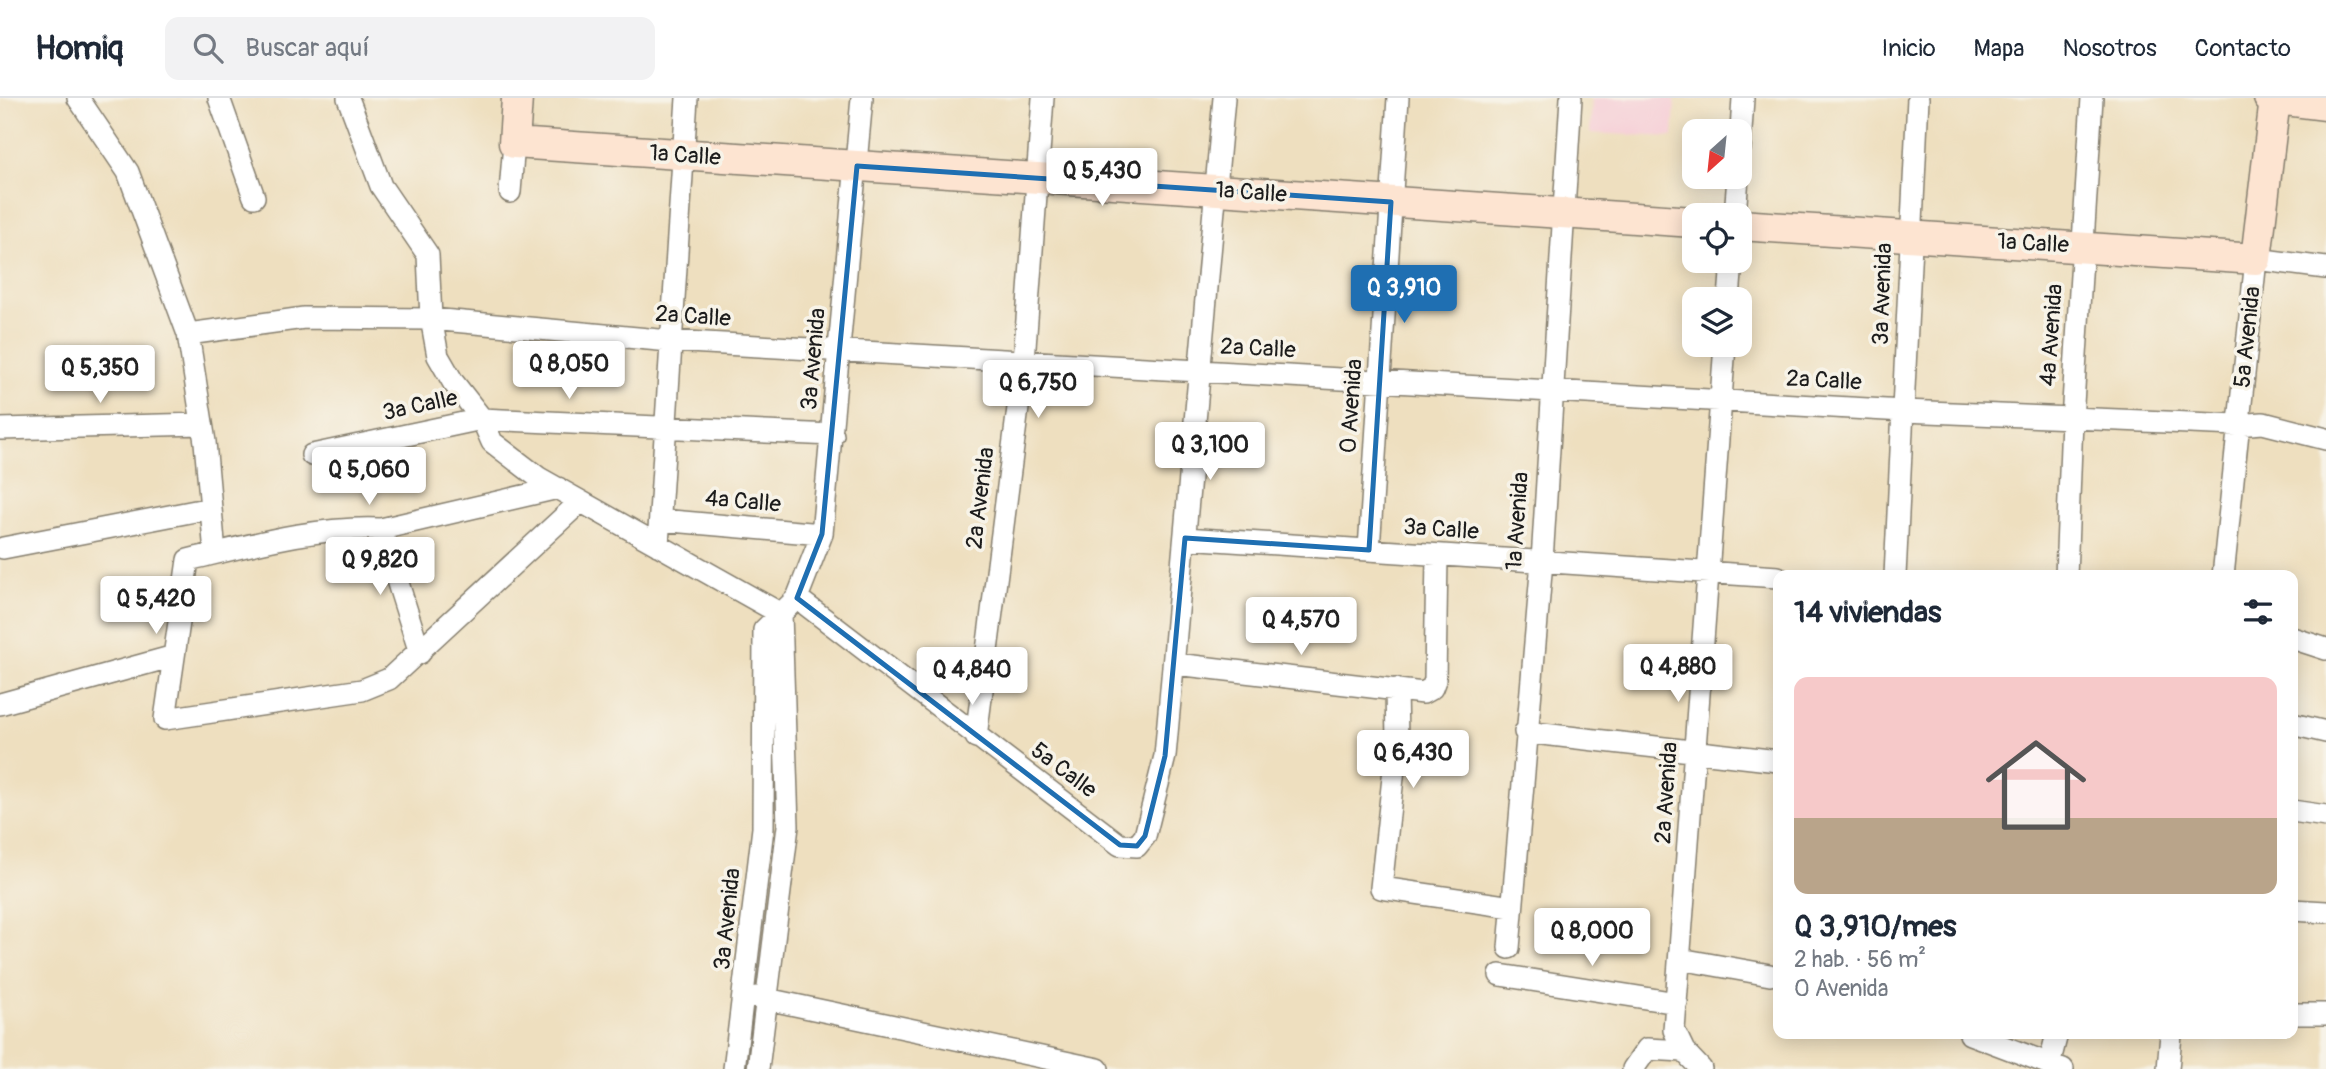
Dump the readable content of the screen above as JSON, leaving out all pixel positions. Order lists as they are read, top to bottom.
{
  "streets": {
    "main road": ["1a Calle", "5a Avenida"],
    "street": [
      "3a Avenida",
      "2a Calle",
      "4a Avenida",
      "3a Calle",
      "0 Avenida",
      "2a Avenida",
      "4a Calle",
      "1a Avenida",
      "5a Calle"
    ]
  },
  "crossings": [
    ["1a Calle", "3a Avenida"],
    ["1a Calle", "4a Avenida"],
    ["1a Calle", "5a Avenida"],
    ["1a Calle", "0 Avenida"],
    ["1a Calle", "2a Avenida"],
    ["1a Calle", "1a Avenida"],
    ["3a Avenida", "2a Calle"],
    ["3a Avenida", "3a Calle"],
    ["3a Avenida", "4a Calle"],
    ["3a Avenida", "5a Calle"],
    ["2a Calle", "4a Avenida"],
    ["2a Calle", "5a Avenida"],
    ["2a Calle", "0 Avenida"],
    ["2a Calle", "2a Avenida"],
    ["2a Calle", "1a Avenida"],
    ["3a Calle", "0 Avenida"],
    ["3a Calle", "2a Avenida"],
    ["3a Calle", "1a Avenida"],
    ["2a Avenida", "5a Calle"]
  ],
  "north": "bottom left",
  "page": {
    "header": "Homiq",
    "search": "Buscar aquí",
    "nav": [
      "Inicio",
      "Mapa",
      "Nosotros",
      "Contacto"
    ],
    "price": [
      "Q 5,430",
      "Q 3,910",
      "Q 8,050",
      "Q 5,350",
      "Q 6,750",
      "Q 3,100",
      "Q 5,060",
      "Q 9,820",
      "Q 5,420",
      "Q 4,570",
      "Q 4,880",
      "Q 4,840",
      "Q 6,430",
      "Q 8,000"
    ],
    "heading": "14 viviendas",
    "list": [
      {
        "name": "Q 3,910/mes",
        "note": "2 hab. · 56 m² · 0 Avenida"
      }
    ]
  }
}
